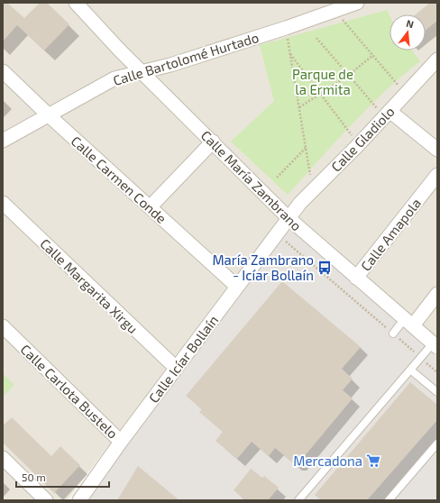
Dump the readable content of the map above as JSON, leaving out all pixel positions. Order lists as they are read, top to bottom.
{
  "streets": {
    "street": [
      "Calle Bartolomé Hurtado",
      "Calle Gladiolo",
      "Calle Carmen Conde",
      "Calle María Zambrano",
      "Calle Amapola",
      "Calle Margarita Xirgu",
      "Calle Icíar Bollaín",
      "Calle Carlota Bustelo"
    ]
  },
  "crossings": [
    ["Calle Bartolomé Hurtado", "Calle Carmen Conde"],
    ["Calle Bartolomé Hurtado", "Calle María Zambrano"],
    ["Calle Gladiolo", "Calle María Zambrano"],
    ["Calle Gladiolo", "Calle Icíar Bollaín"],
    ["Calle Carmen Conde", "Calle Icíar Bollaín"],
    ["Calle María Zambrano", "Calle Amapola"],
    ["Calle María Zambrano", "Calle Icíar Bollaín"],
    ["Calle Margarita Xirgu", "Calle Icíar Bollaín"],
    ["Calle Icíar Bollaín", "Calle Carlota Bustelo"]
  ],
  "parks": ["Parque de la Ermita"],
  "places": {
    "bus stop": ["María Zambrano - Icíar Bollaín"],
    "supermarket": ["Mercadona"]
  },
  "scale_bar": "50 m",
  "north": "top"
}
